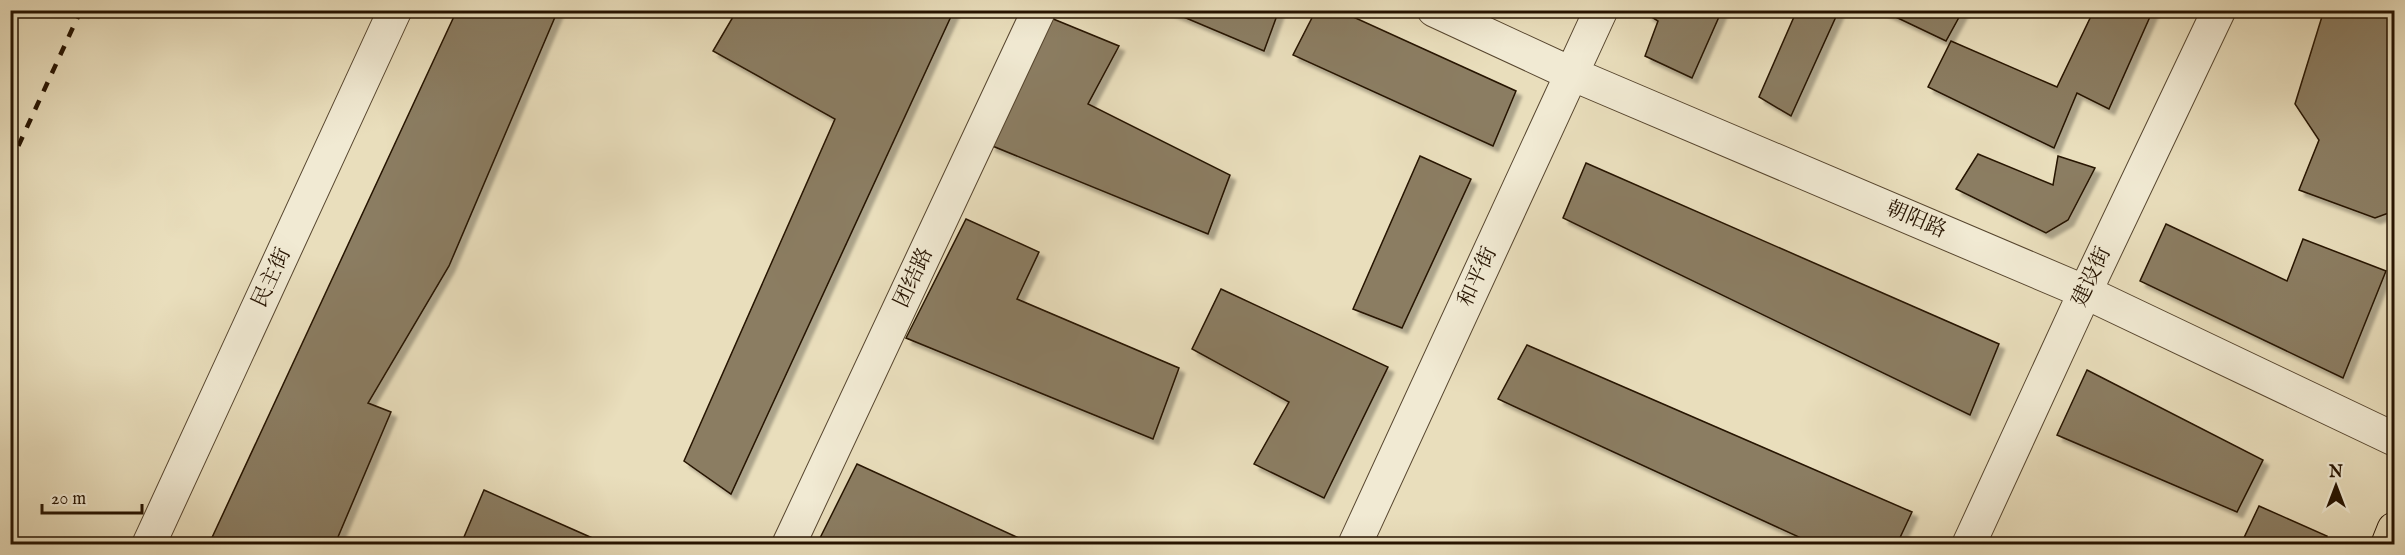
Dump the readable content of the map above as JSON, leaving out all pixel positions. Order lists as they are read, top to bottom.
{
  "streets": {
    "street": [
      "朝阳路",
      "和平街",
      "建设街",
      "民主街",
      "团结路"
    ]
  },
  "crossings": [
    ["朝阳路", "和平街"],
    ["朝阳路", "建设街"]
  ],
  "scale_bar": "20 m",
  "north": "top"
}
